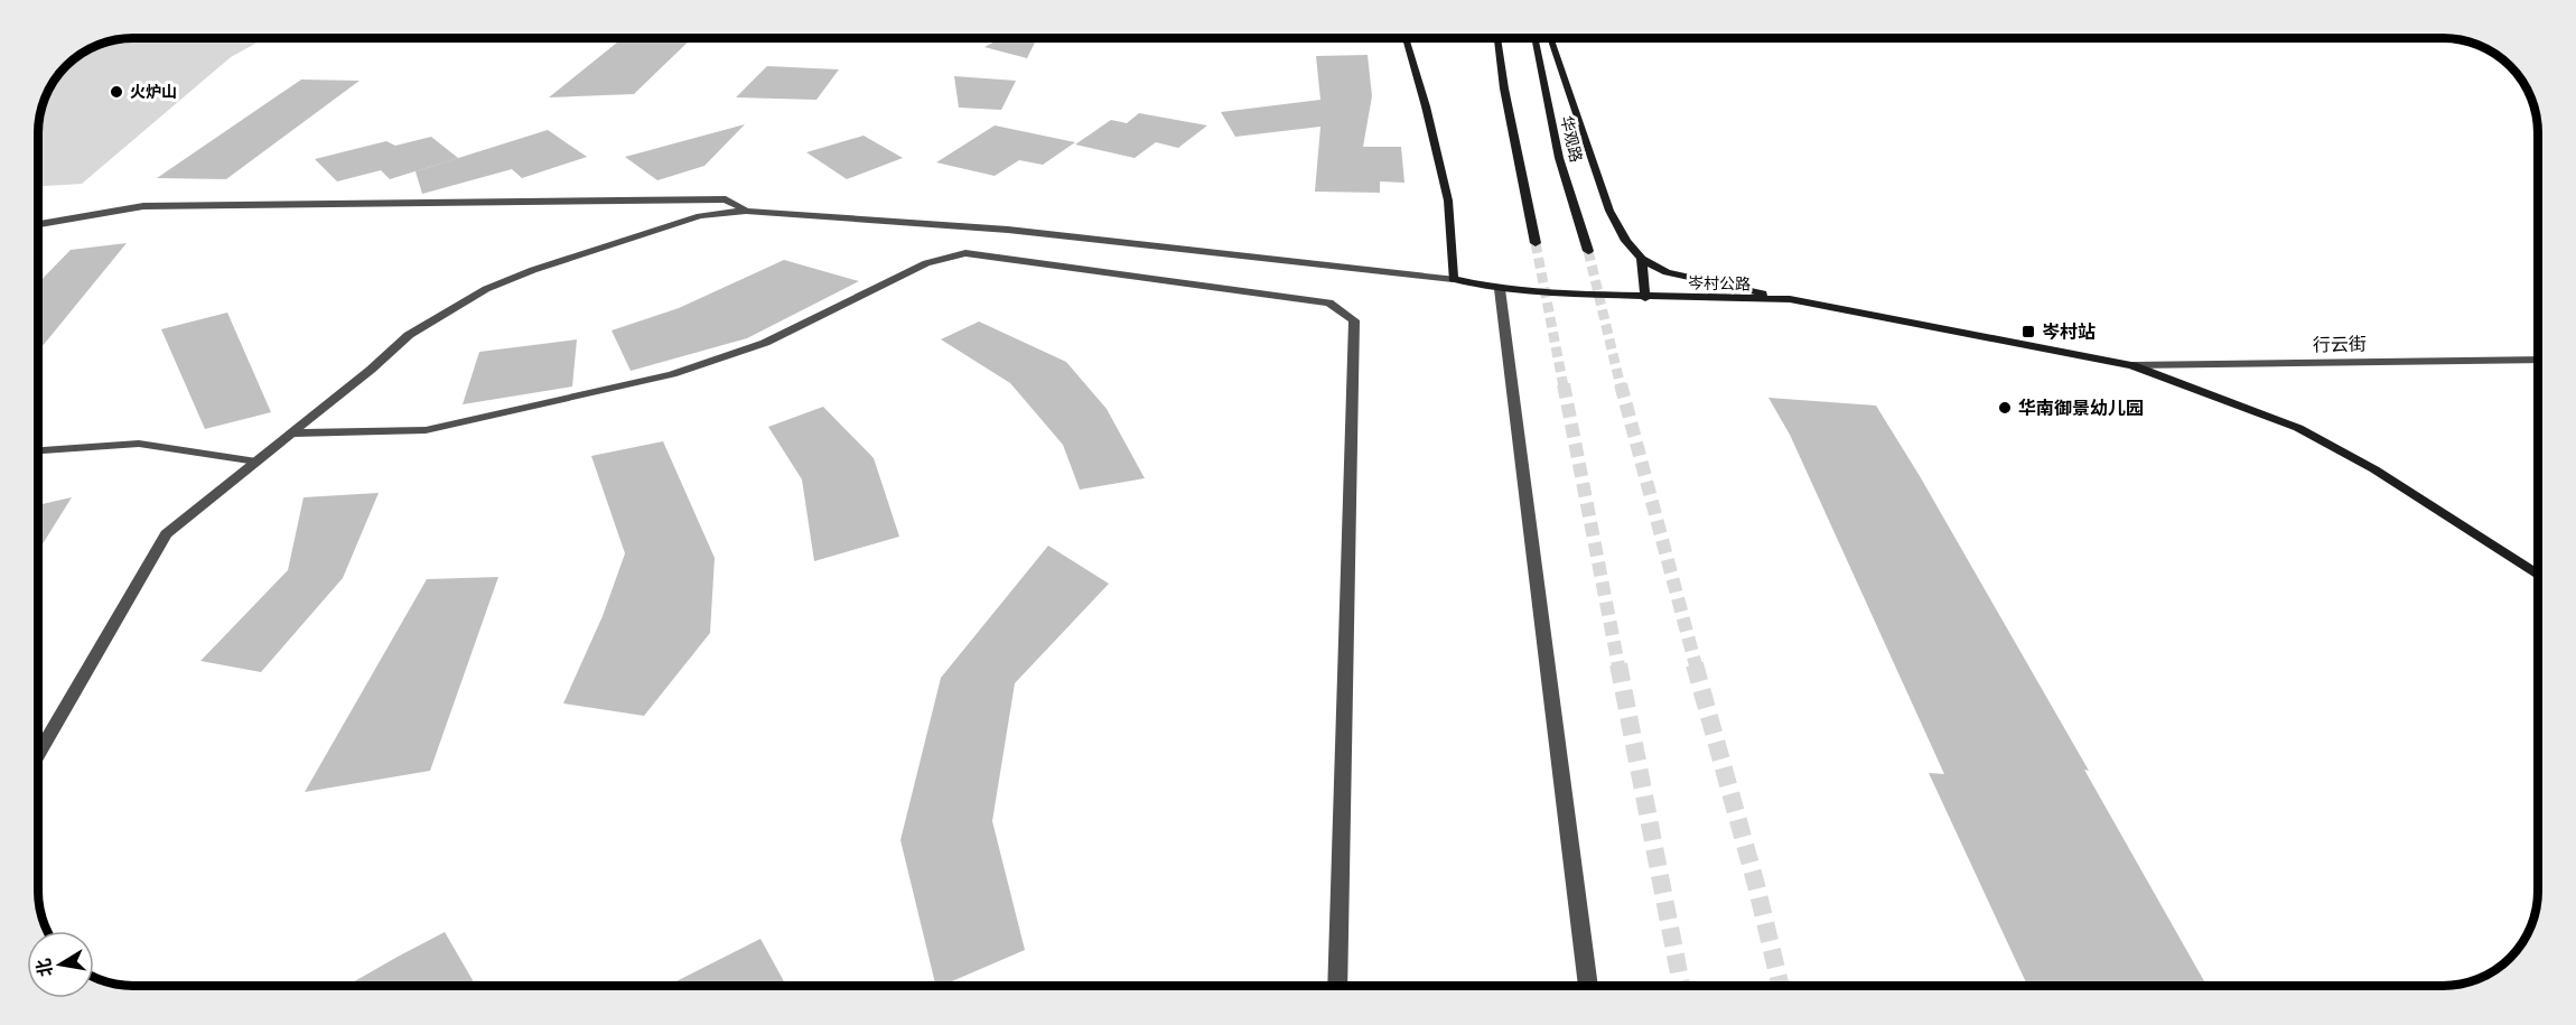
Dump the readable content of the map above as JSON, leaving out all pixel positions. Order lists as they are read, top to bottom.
{
  "streets": {
    "street": ["华观路", "岑村公路", "行云街"]
  },
  "crossings": [
    ["岑村公路", "行云街"]
  ],
  "places": {
    "other": ["火炉山", "华南御景幼儿园"],
    "transit": ["岑村站"]
  },
  "north": "left"
}
